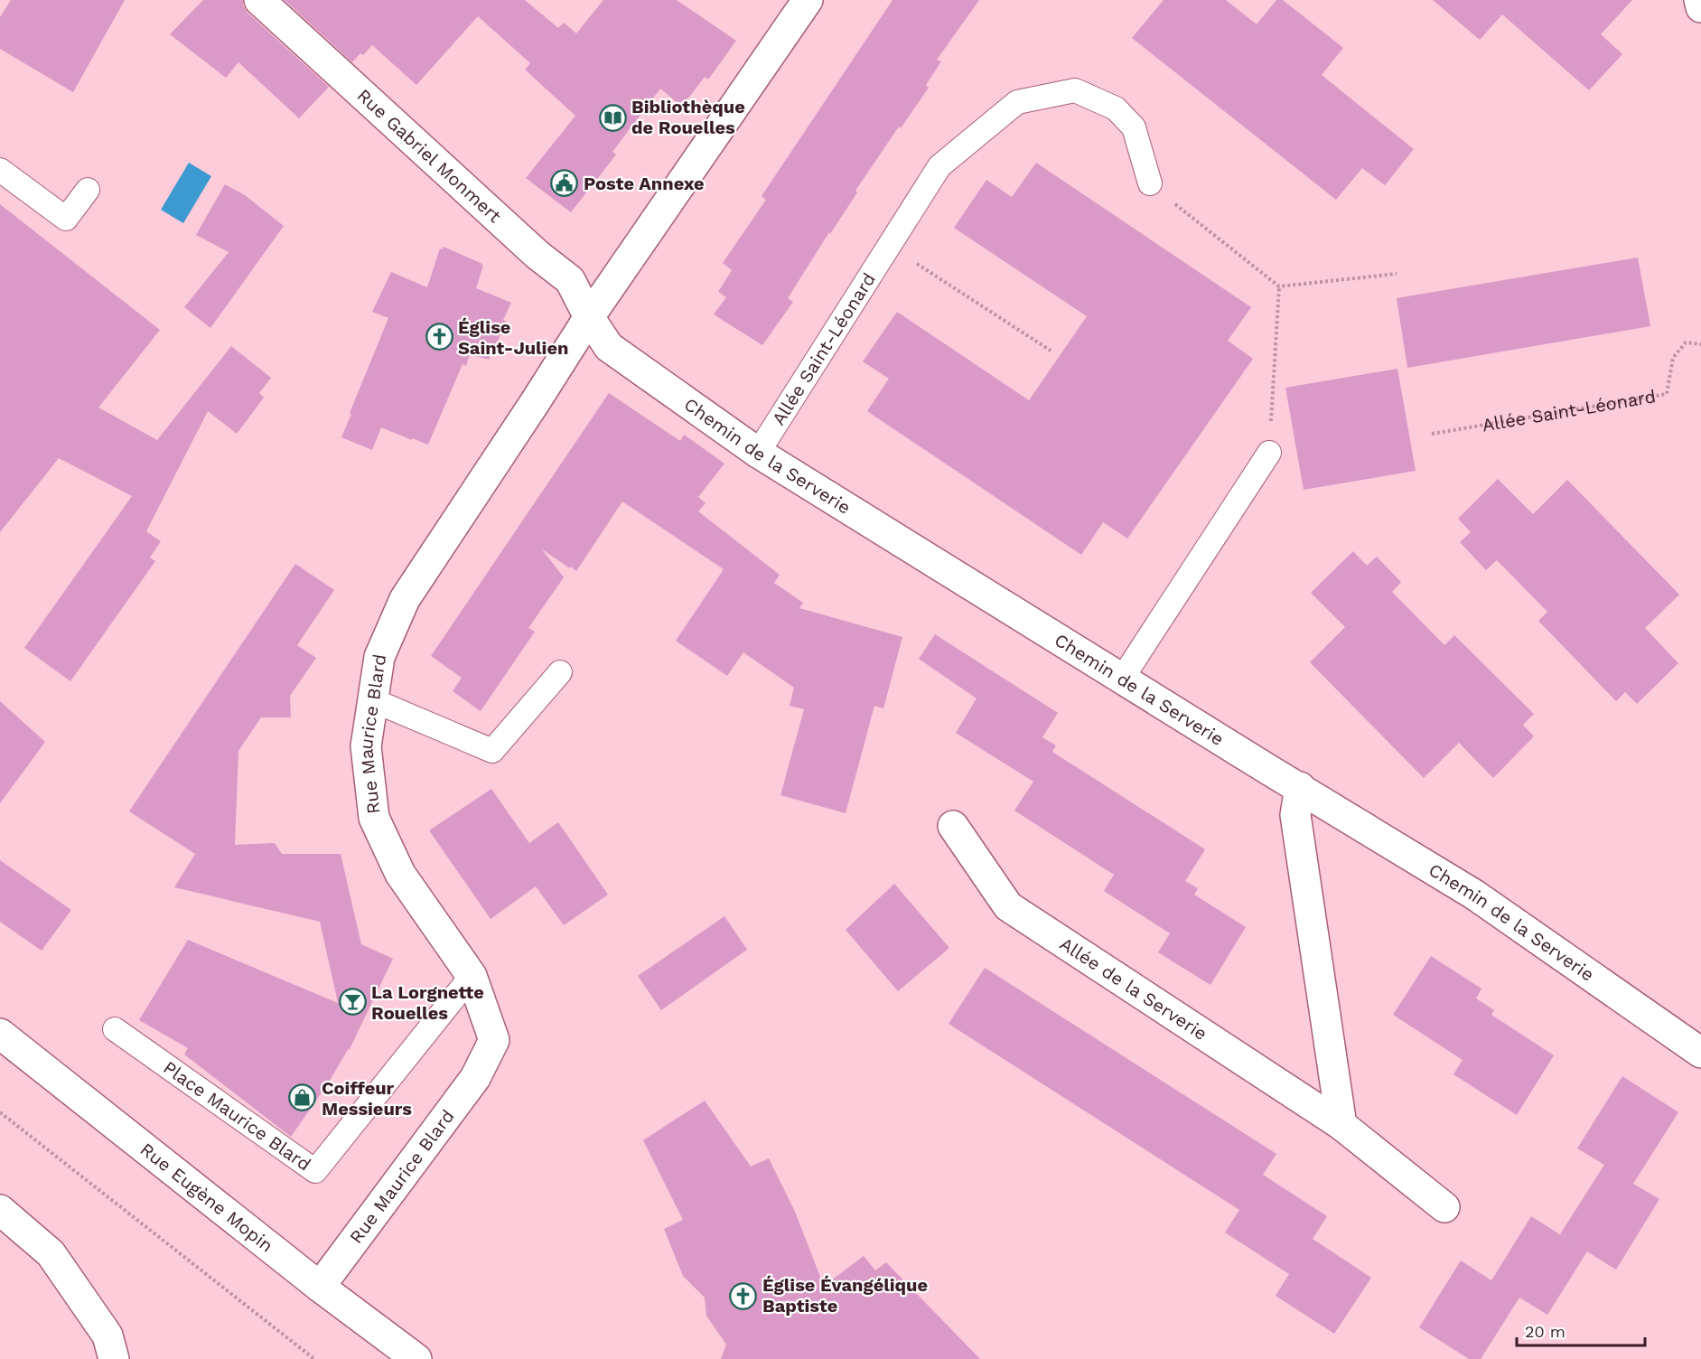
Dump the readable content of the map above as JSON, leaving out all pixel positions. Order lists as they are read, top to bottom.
{
  "streets": {
    "street": [
      "Rue Gabriel Monmert",
      "Chemin de la Serverie",
      "Rue Maurice Blard",
      "Allée de la Serverie",
      "Rue Eugène Mopin"
    ],
    "lane": ["Allée Saint-Léonard", "Place Maurice Blard"]
  },
  "crossings": [
    ["Rue Gabriel Monmert", "Chemin de la Serverie"],
    ["Rue Gabriel Monmert", "Rue Maurice Blard"],
    ["Allée Saint-Léonard", "Chemin de la Serverie"],
    ["Chemin de la Serverie", "Rue Maurice Blard"],
    ["Rue Maurice Blard", "Place Maurice Blard"],
    ["Rue Maurice Blard", "Rue Eugène Mopin"]
  ],
  "places": {
    "library": ["Bibliothèque de Rouelles"],
    "public building": ["Poste Annexe"],
    "church": ["Église Saint-Julien", "Église Évangélique Baptiste"],
    "bar": ["La Lorgnette Rouelles"],
    "shop": ["Coiffeur Messieurs"]
  },
  "scale_bar": "20 m"
}
